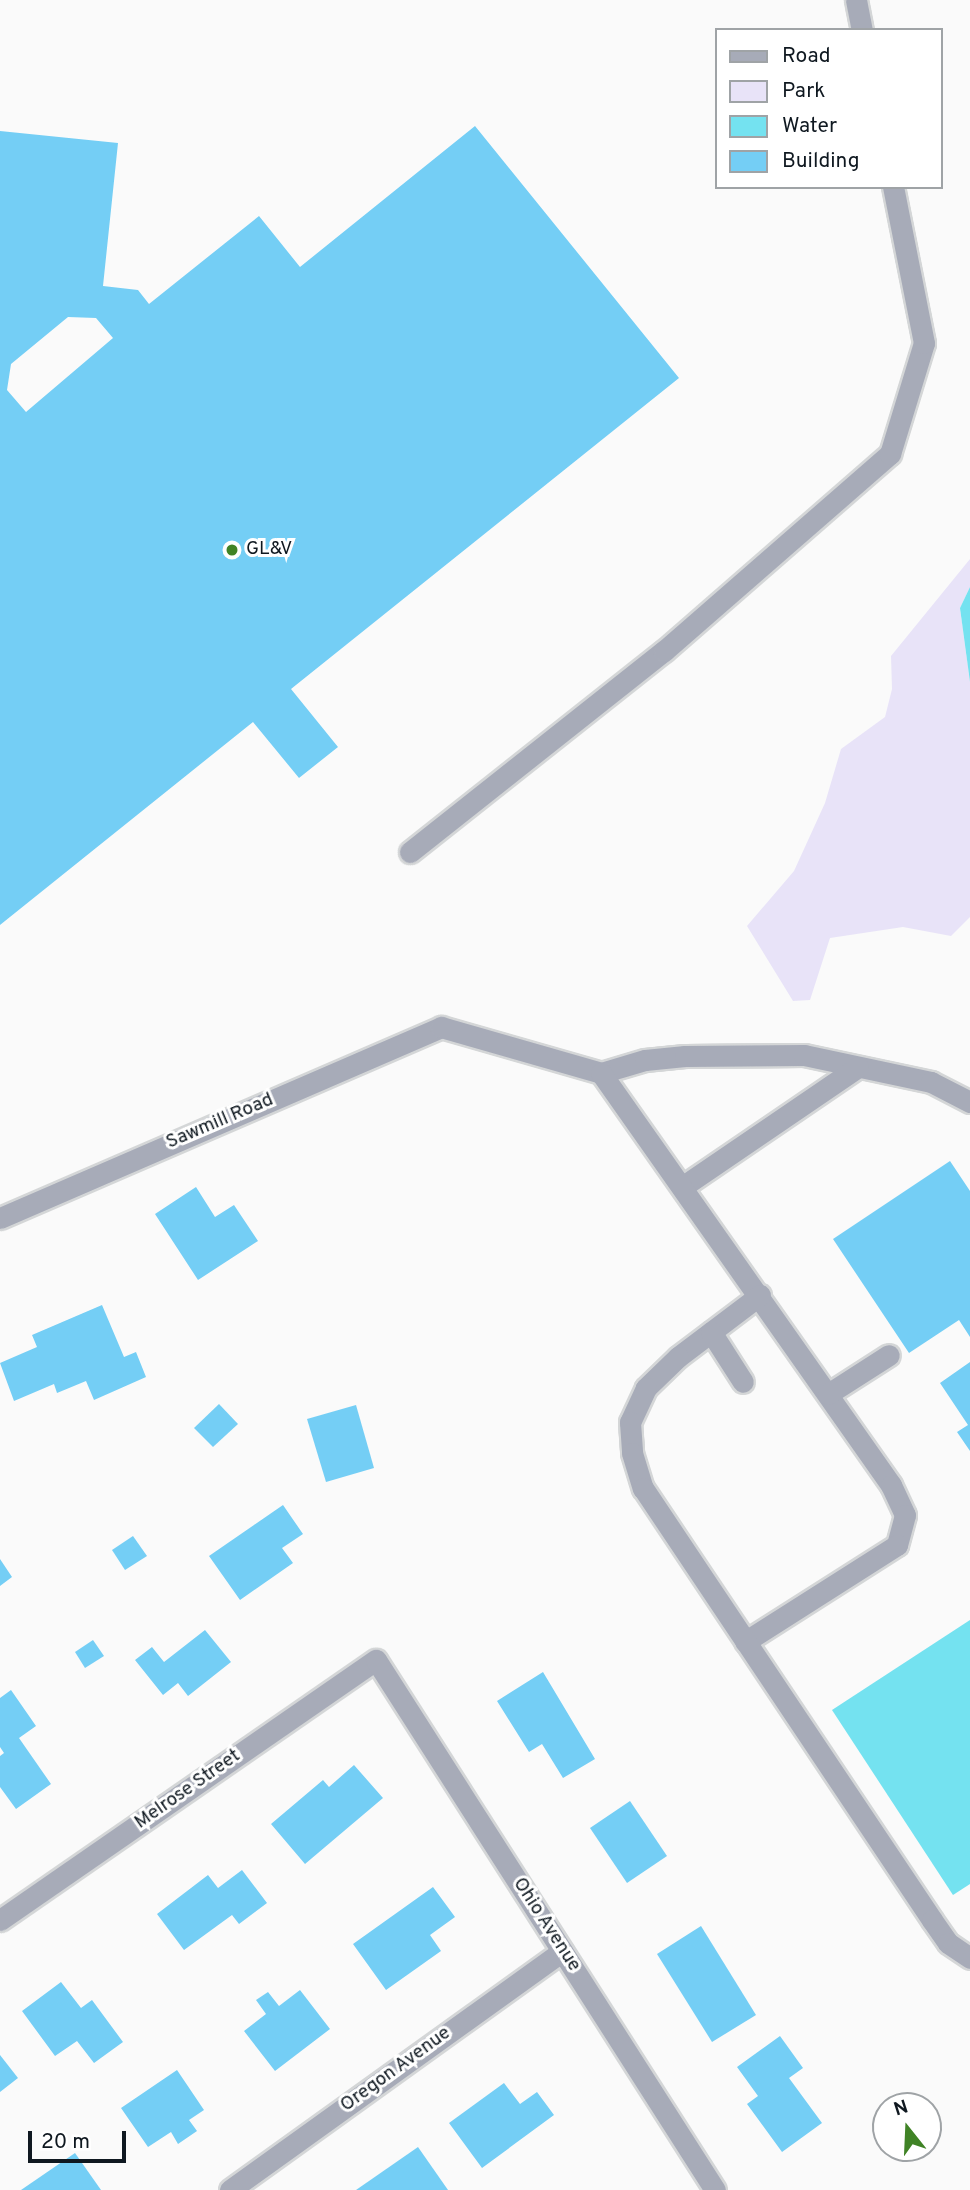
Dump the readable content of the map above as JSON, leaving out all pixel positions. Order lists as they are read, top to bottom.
{
  "streets": {
    "street": [
      "Sawmill Road",
      "Melrose Street",
      "Ohio Avenue",
      "Oregon Avenue"
    ]
  },
  "crossings": [
    ["Melrose Street", "Ohio Avenue"],
    ["Ohio Avenue", "Oregon Avenue"]
  ],
  "places": ["GL&V"],
  "legend": [
    "Road",
    "Park",
    "Water",
    "Building"
  ],
  "scale_bar": "20 m",
  "north": "top"
}
